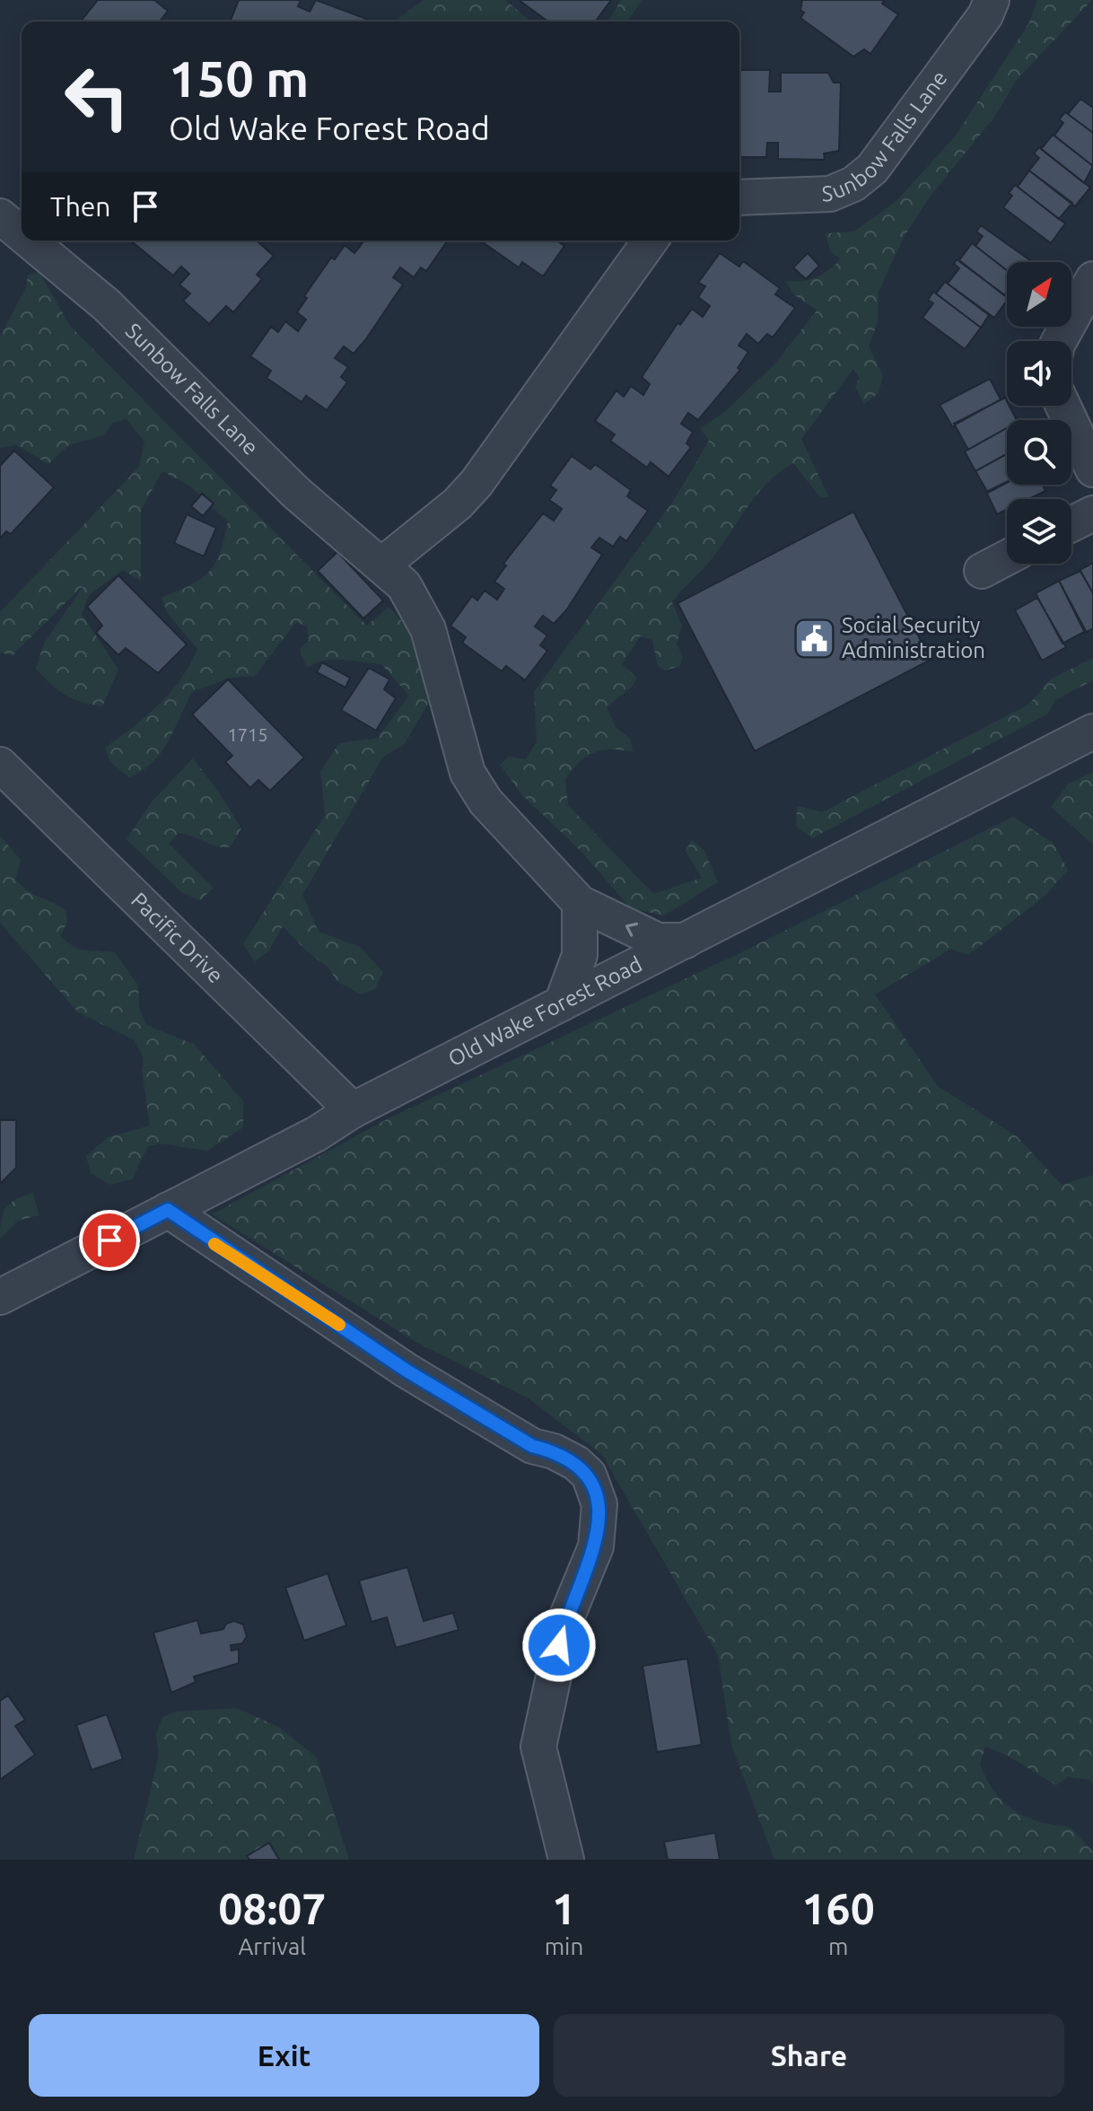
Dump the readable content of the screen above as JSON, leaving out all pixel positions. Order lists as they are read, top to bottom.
{
  "streets": {
    "street": ["Sunbow Falls Lane", "Pacific Drive", "Old Wake Forest Road"]
  },
  "crossings": [
    ["Sunbow Falls Lane", "Old Wake Forest Road"],
    ["Pacific Drive", "Old Wake Forest Road"]
  ],
  "places": {
    "public building": ["Social Security Administration"]
  },
  "house_numbers": ["1715"],
  "north": "top right",
  "page": {
    "turn": ["150 m", "Old Wake Forest Road"],
    "then": "Then",
    "eta": [
      "08:07",
      "Arrival",
      "1",
      "min",
      "160",
      "m"
    ],
    "buttons": ["Exit", "Share"]
  }
}
